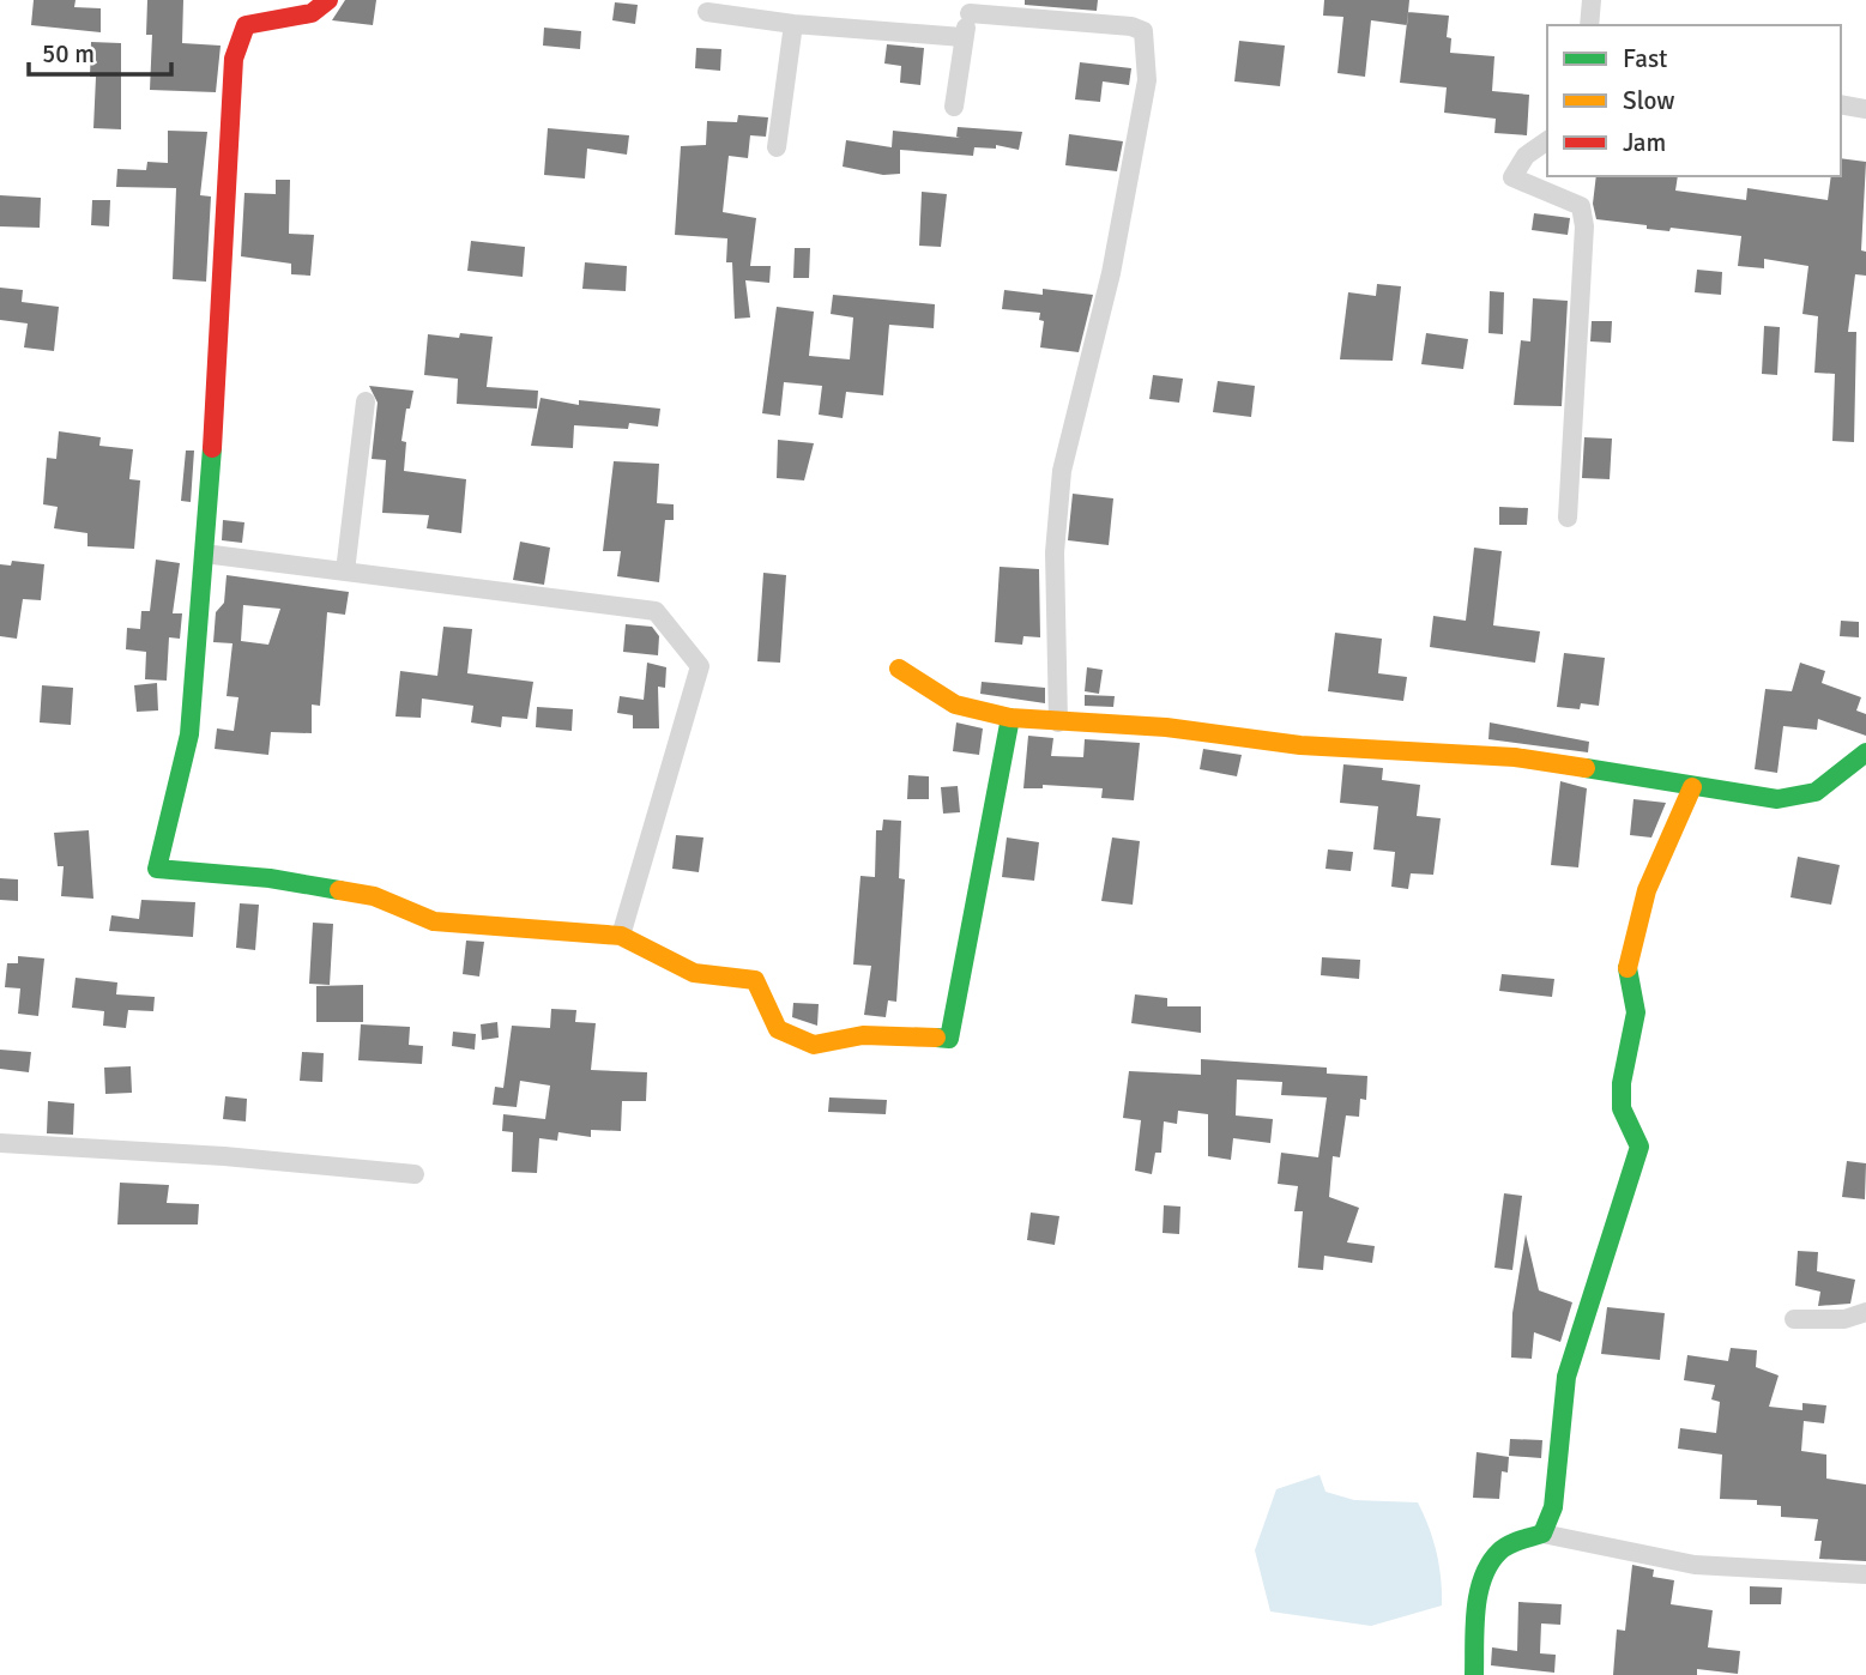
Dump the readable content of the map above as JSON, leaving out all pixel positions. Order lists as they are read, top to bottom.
{
  "legend": ["Fast", "Slow", "Jam"],
  "scale_bar": "50 m"
}
